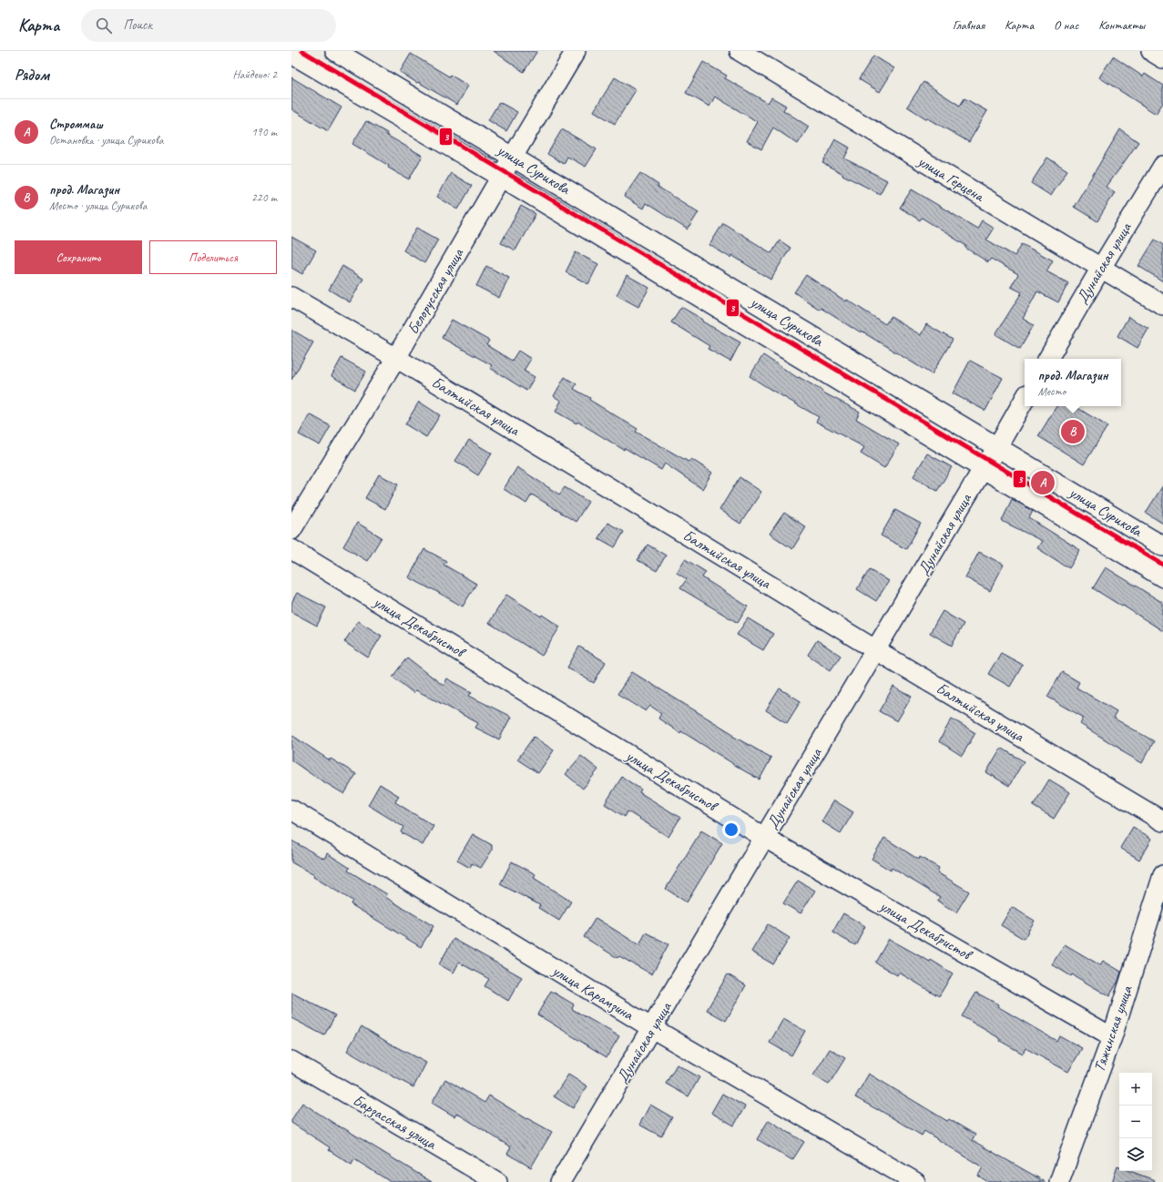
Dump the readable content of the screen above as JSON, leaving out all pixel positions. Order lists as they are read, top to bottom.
{
  "streets": {
    "street": [
      "улица Сурикова",
      "улица Герцена",
      "Дунайская улица",
      "Белорусская улица",
      "Балтийская улица",
      "улица Декабристов",
      "улица Карамзина",
      "Тяжинская улица",
      "Барзасская улица"
    ]
  },
  "crossings": [
    ["улица Сурикова", "Дунайская улица"],
    ["улица Сурикова", "Белорусская улица"],
    ["улица Герцена", "Дунайская улица"],
    ["Дунайская улица", "Балтийская улица"],
    ["Дунайская улица", "улица Декабристов"],
    ["Дунайская улица", "улица Карамзина"],
    ["Белорусская улица", "Балтийская улица"],
    ["улица Декабристов", "Тяжинская улица"]
  ],
  "lines": ["transit line 3"],
  "page": {
    "header": "Карта",
    "search": "Поиск",
    "nav": [
      "Главная",
      "Карта",
      "О нас",
      "Контакты"
    ],
    "heading": ["Рядом", "Найдено: 2"],
    "list": [
      {
        "mark": "A",
        "name": "Строммаш",
        "note": "Остановка · улица Сурикова",
        "value": "190 m"
      },
      {
        "mark": "B",
        "name": "прод. Магазин",
        "note": "Место · улица Сурикова",
        "value": "220 m"
      }
    ],
    "buttons": ["Сохранить", "Поделиться"],
    "popup": ["прод. Магазин", "Место"],
    "pins": ["B", "A"],
    "map_buttons": ["+", "−"]
  }
}
